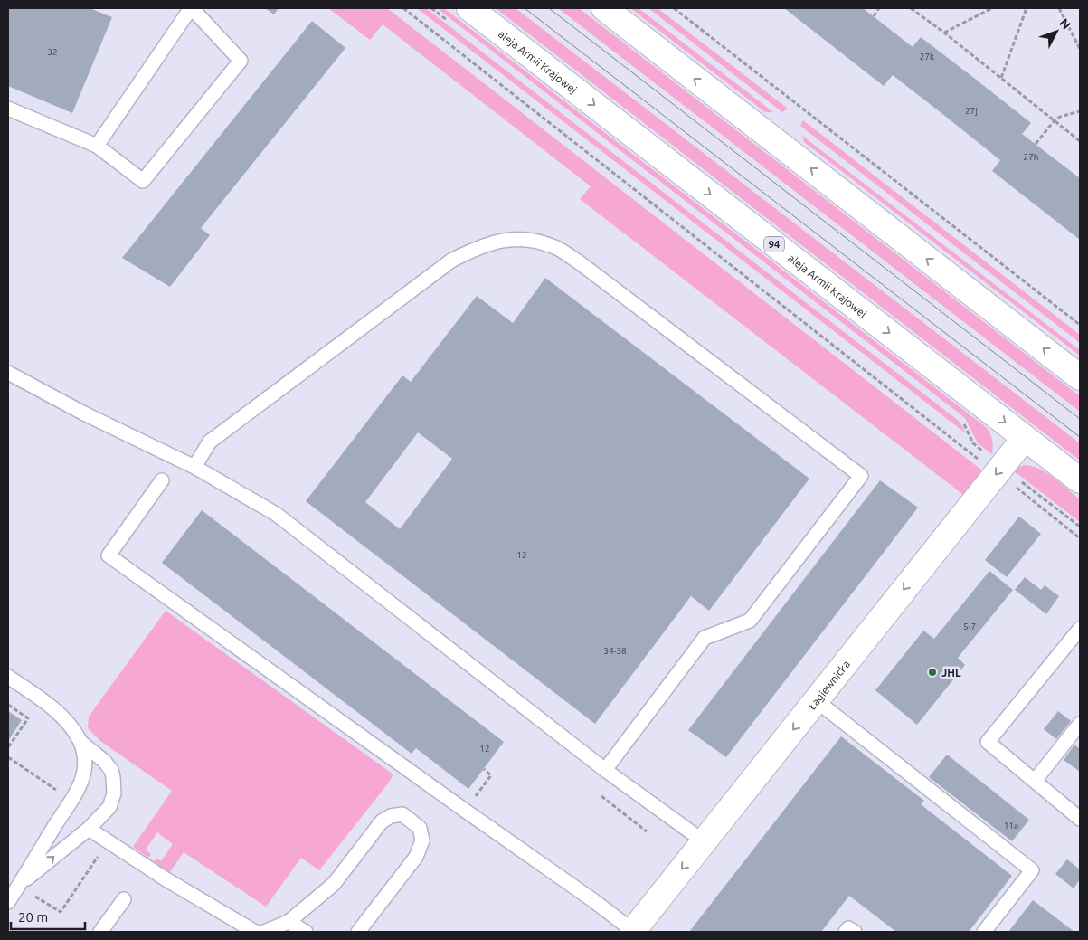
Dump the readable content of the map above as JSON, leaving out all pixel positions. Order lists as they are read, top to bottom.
{
  "streets": {
    "main road": ["aleja Armii Krajowej", "94", "Łagiewnicka"]
  },
  "crossings": [
    ["aleja Armii Krajowej", "Łagiewnicka"]
  ],
  "one_way": ["Łagiewnicka"],
  "places": ["JHL"],
  "house_numbers": [
    "32",
    "27k",
    "27j",
    "27h",
    "12",
    "5-7",
    "34-38",
    "12",
    "11a"
  ],
  "scale_bar": "20 m",
  "north": "top right"
}
